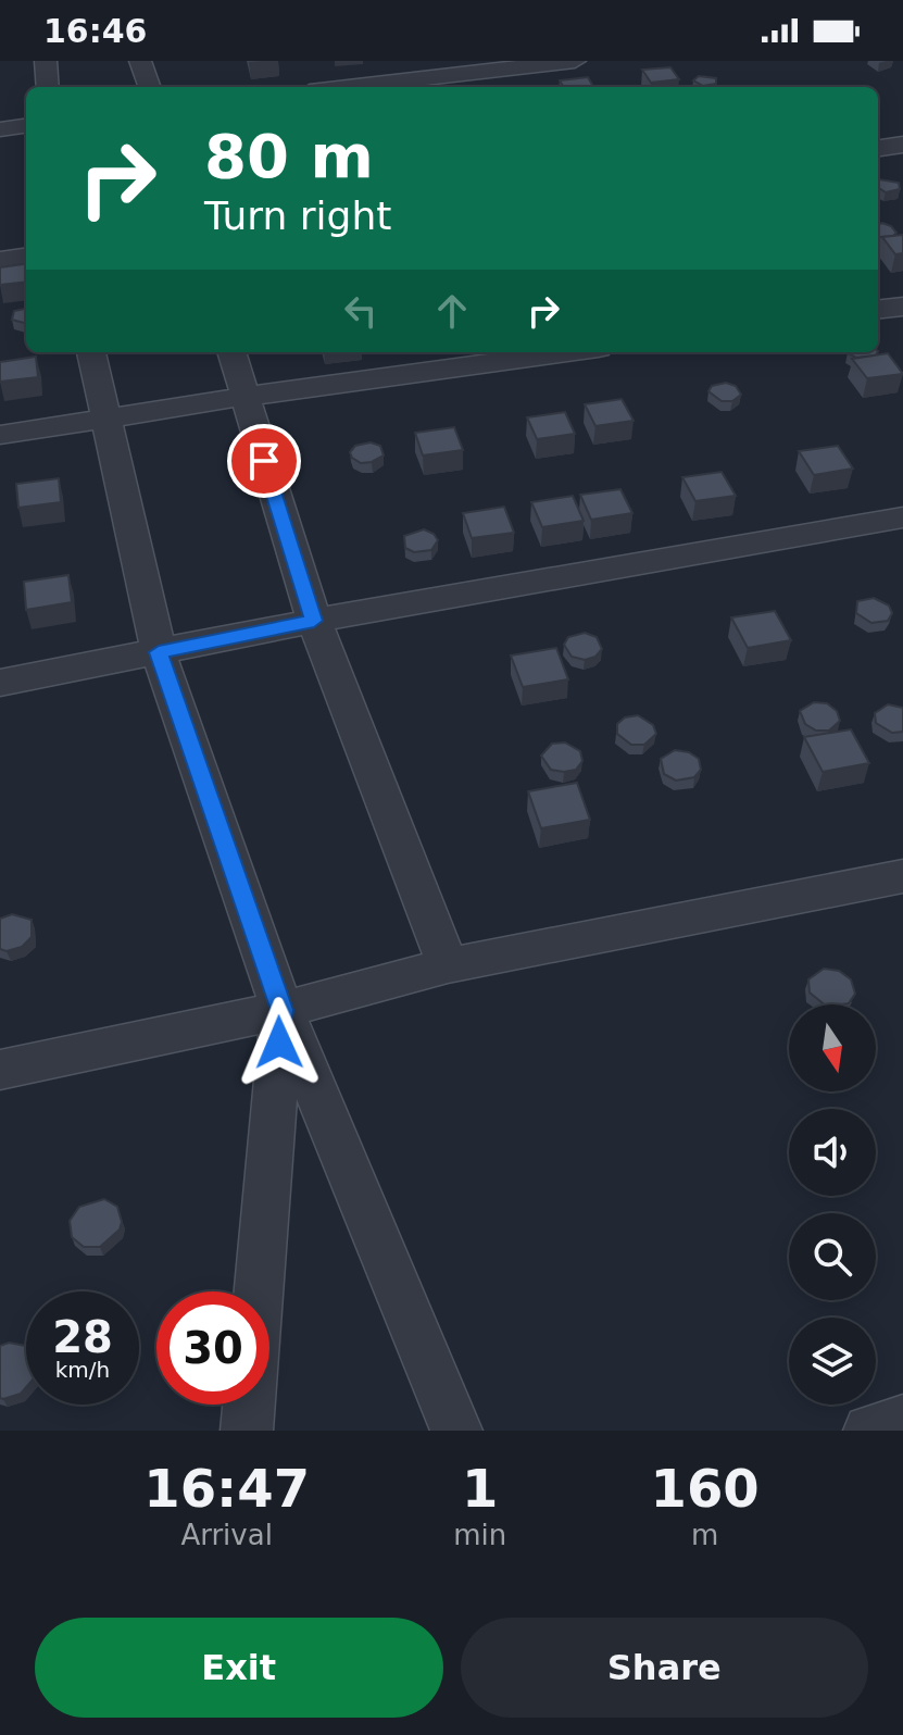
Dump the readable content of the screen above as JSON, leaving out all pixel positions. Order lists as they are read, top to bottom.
{
  "north": "bottom",
  "page": {
    "status": "16:46",
    "turn": ["80 m", "Turn right"],
    "speed": "28 km/h",
    "limit": "30",
    "eta": [
      "16:47",
      "Arrival",
      "1",
      "min",
      "160",
      "m"
    ],
    "buttons": ["Exit", "Share"]
  }
}
